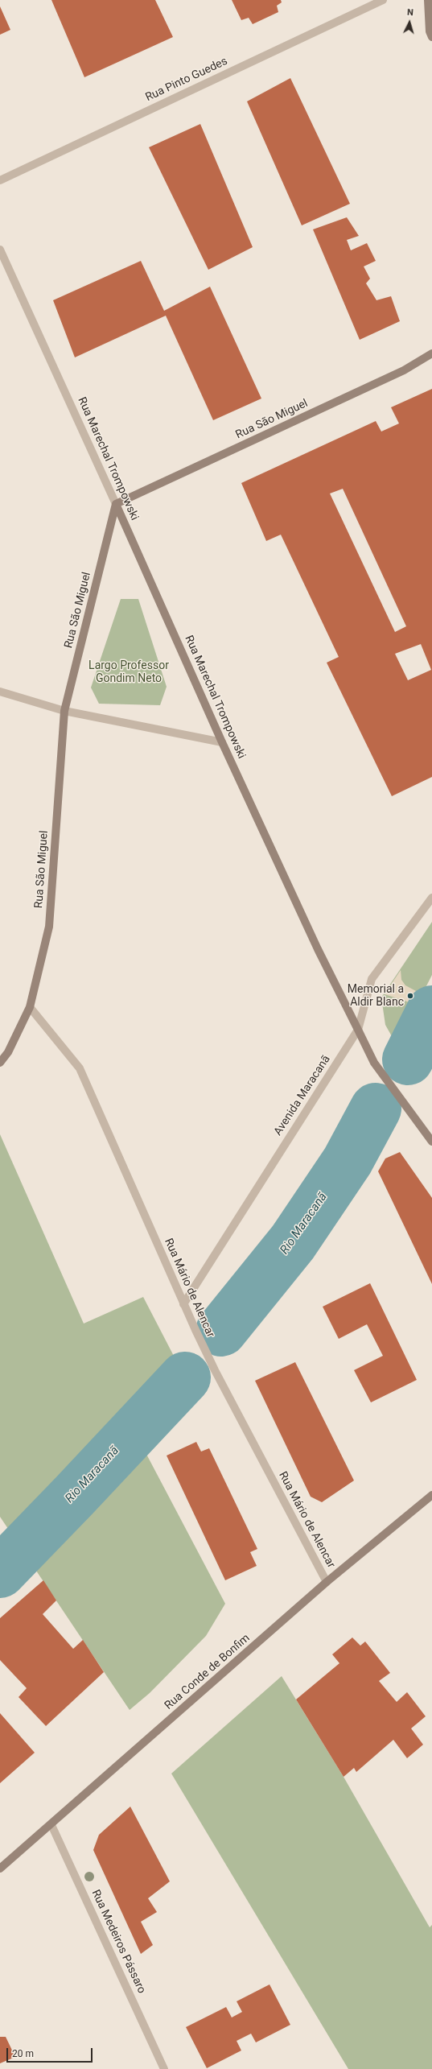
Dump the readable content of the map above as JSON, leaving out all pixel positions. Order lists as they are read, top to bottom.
{
  "streets": {
    "street": [
      "Rua Pinto Guedes",
      "Rua São Miguel",
      "Rua Marechal Trompowski",
      "Avenida Maracanã",
      "Rua Mário de Alencar",
      "Rua Conde de Bonfim",
      "Rua Medeiros Pássaro"
    ]
  },
  "crossings": [
    ["Rua São Miguel", "Rua Marechal Trompowski"],
    ["Rua São Miguel", "Rua Mário de Alencar"],
    ["Rua Marechal Trompowski", "Avenida Maracanã"],
    ["Avenida Maracanã", "Rua Mário de Alencar"],
    ["Rua Mário de Alencar", "Rua Conde de Bonfim"],
    ["Rua Conde de Bonfim", "Rua Medeiros Pássaro"]
  ],
  "water": ["Rio Maracanã"],
  "parks": ["Largo Professor Gondim Neto"],
  "places": ["Memorial a Aldir Blanc"],
  "scale_bar": "20 m",
  "north": "top"
}
